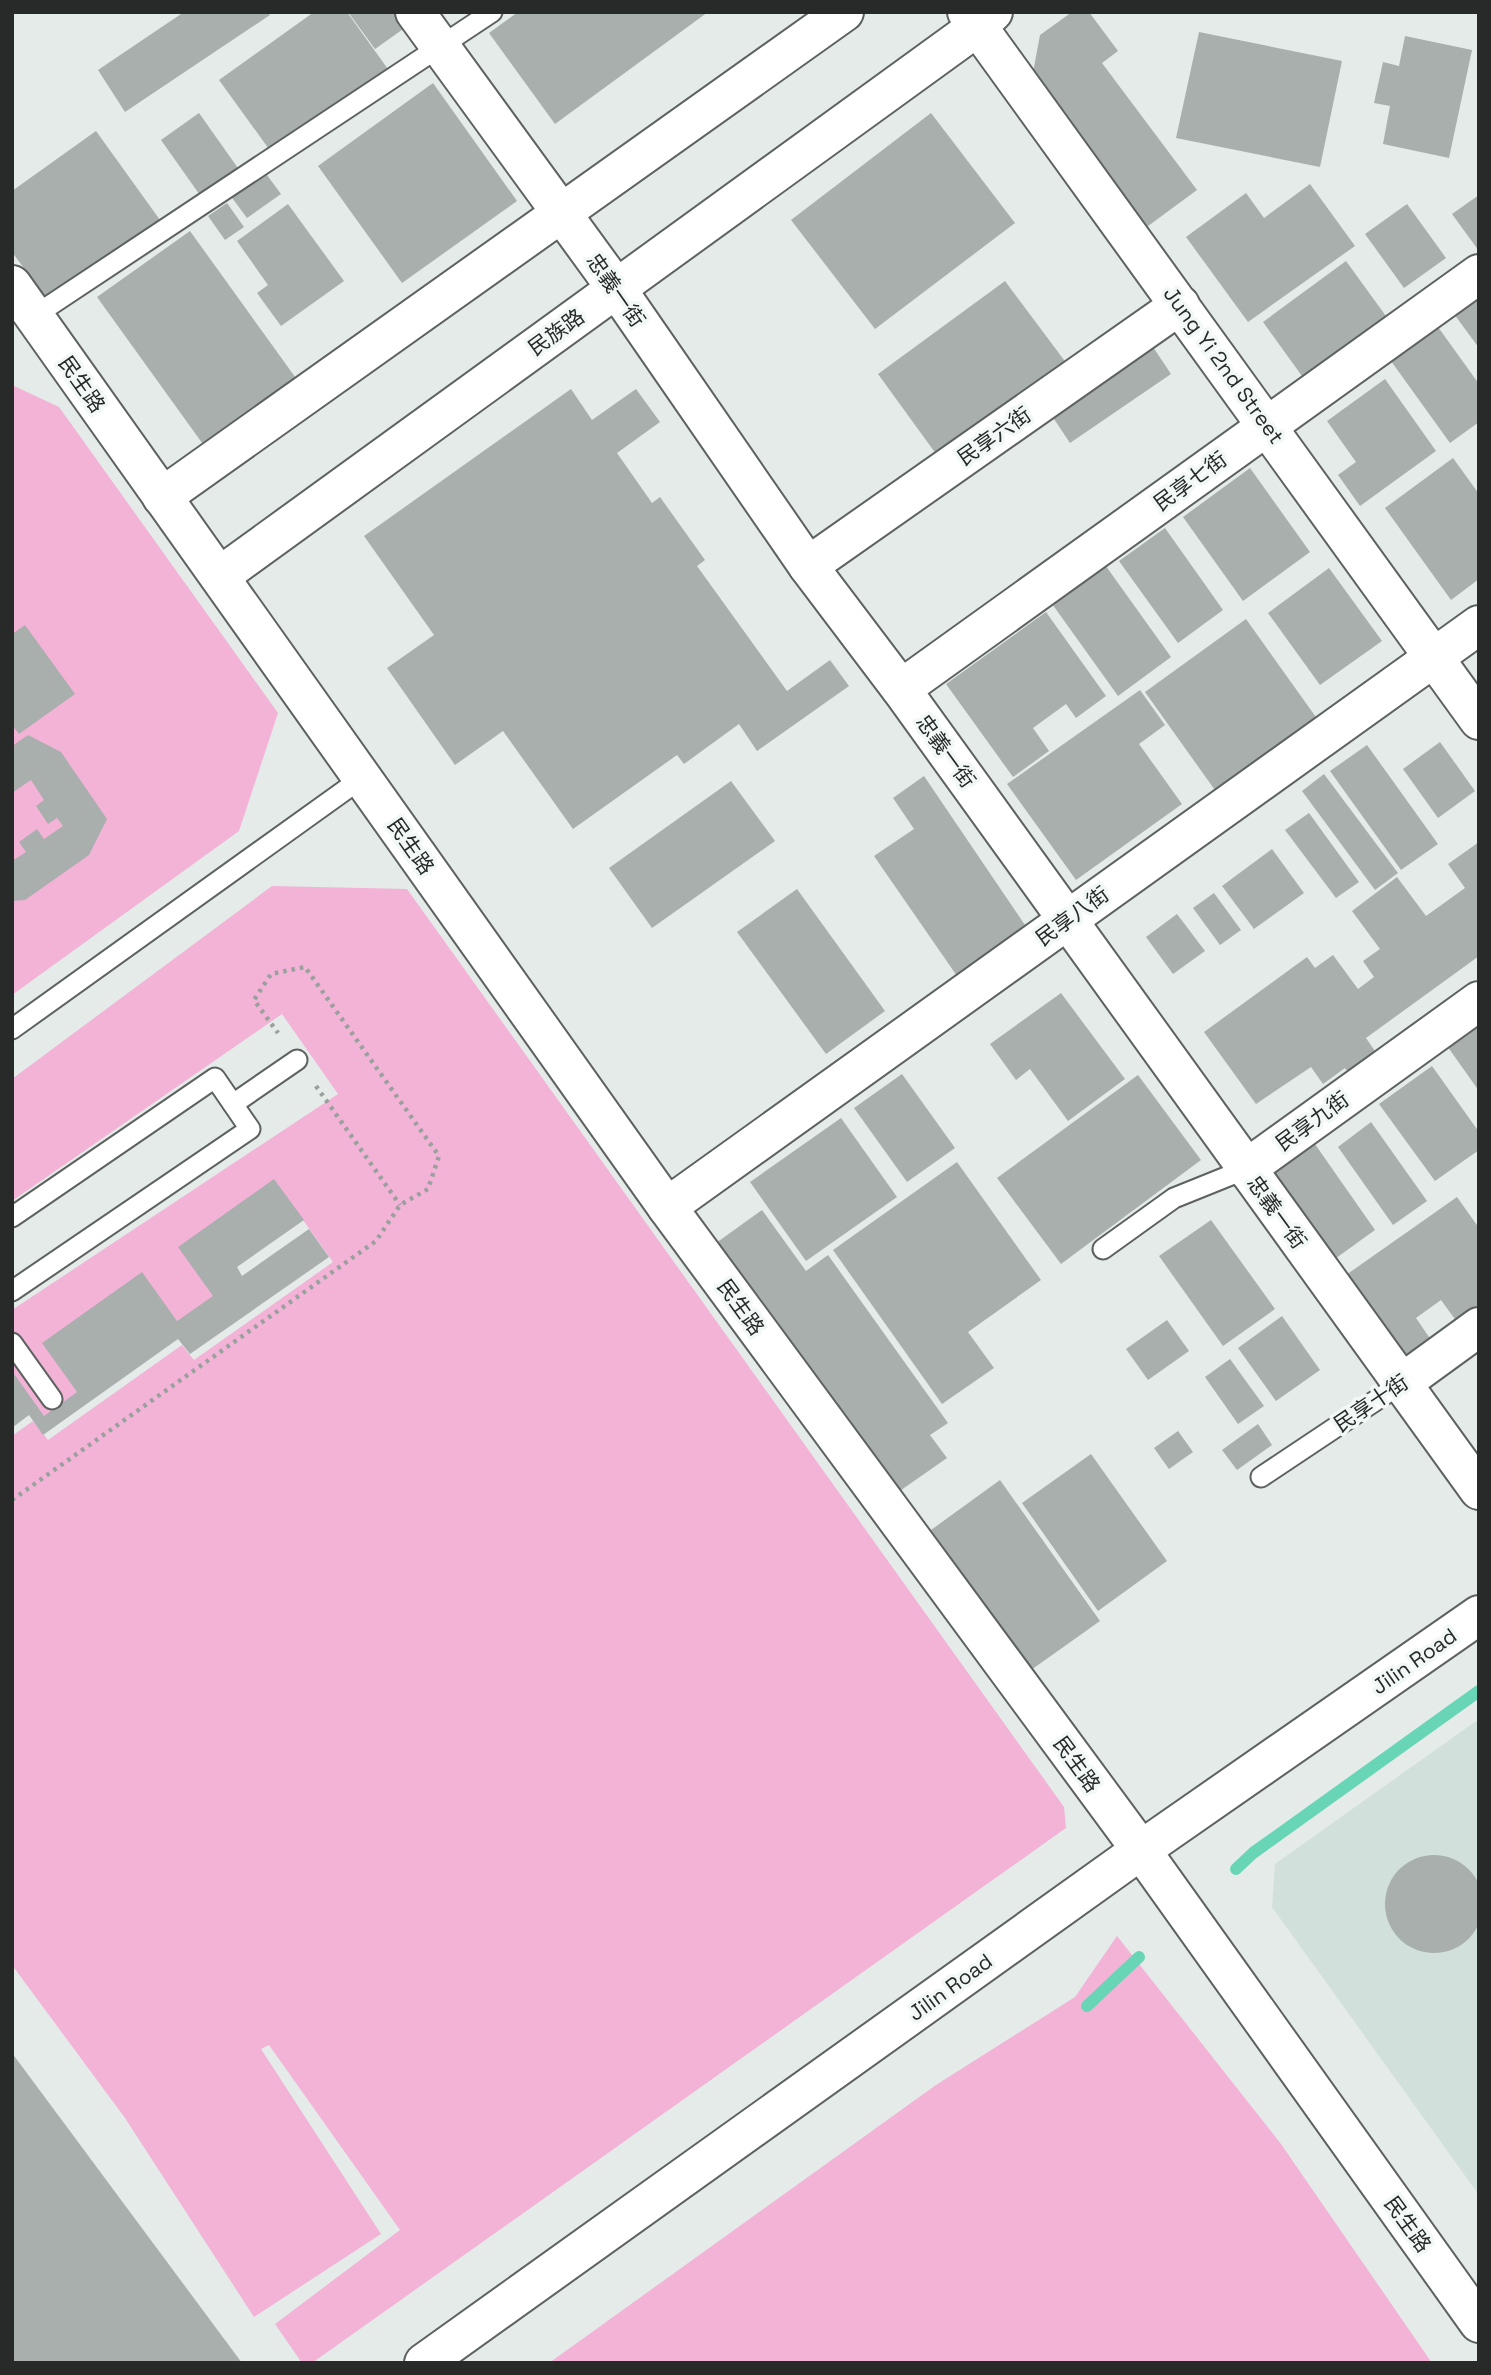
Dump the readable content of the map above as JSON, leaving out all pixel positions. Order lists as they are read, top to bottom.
{
  "streets": {
    "street": [
      "忠義一街",
      "民族路",
      "Jung Yi 2nd Street",
      "民生路",
      "民享六街",
      "民享七街",
      "民享八街",
      "民享九街",
      "民享十街",
      "Jilin Road"
    ]
  },
  "crossings": [
    ["忠義一街", "民族路"],
    ["忠義一街", "民享六街"],
    ["忠義一街", "民享七街"],
    ["忠義一街", "民享八街"],
    ["忠義一街", "民享九街"],
    ["忠義一街", "民享十街"],
    ["民族路", "Jung Yi 2nd Street"],
    ["民族路", "民生路"],
    ["Jung Yi 2nd Street", "民享六街"],
    ["Jung Yi 2nd Street", "民享七街"],
    ["Jung Yi 2nd Street", "民享八街"],
    ["民生路", "民享八街"],
    ["民生路", "Jilin Road"]
  ]
}
